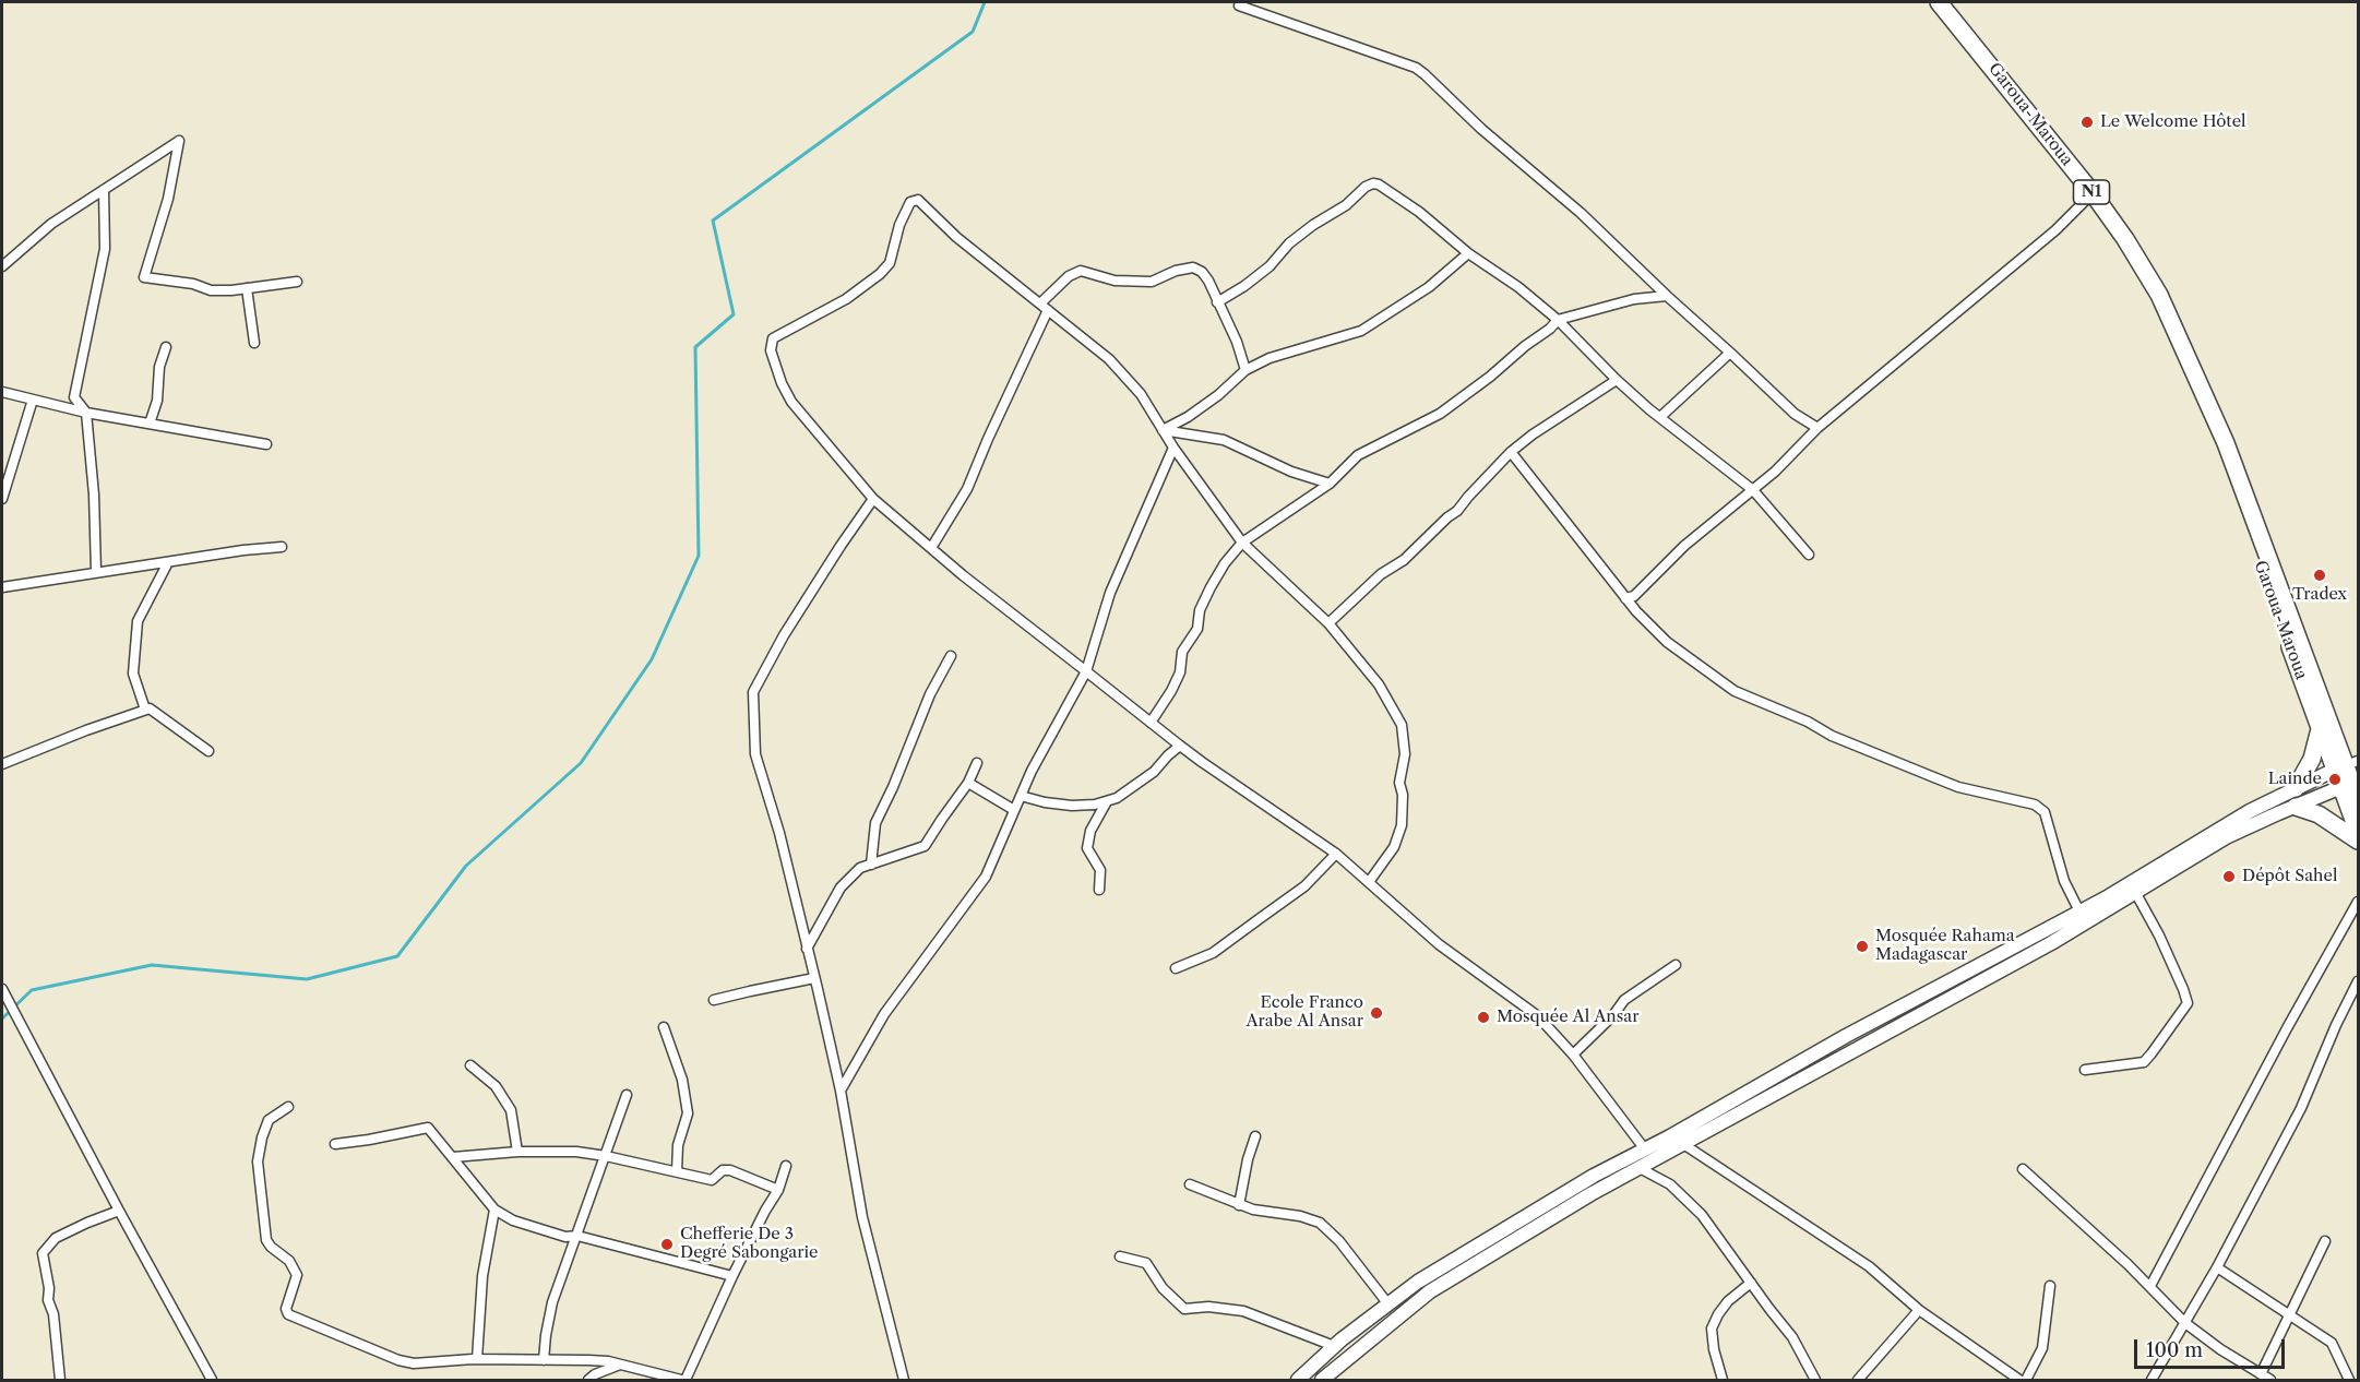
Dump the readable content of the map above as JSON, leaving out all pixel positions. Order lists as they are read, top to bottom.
{
  "streets": {
    "highway": ["Garoua-Maroua", "N1"]
  },
  "places": [
    "Le Welcome Hôtel",
    "Tradex",
    "Lainde",
    "Dépôt Sahel",
    "Mosquée Rahama Madagascar",
    "Ecole Franco Arabe Al Ansar",
    "Mosquée Al Ansar",
    "Chefferie De 3 Degré Sabongarie"
  ],
  "scale_bar": "100 m"
}
